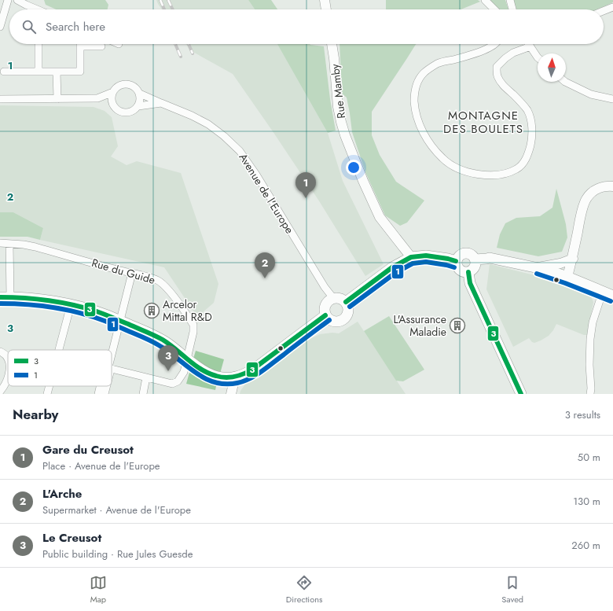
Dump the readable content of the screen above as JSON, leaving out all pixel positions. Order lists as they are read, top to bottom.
{
  "streets": {
    "street": ["Rue Mamby", "Avenue de l'Europe", "Rue du Guide"]
  },
  "districts": ["MONTAGNE DES BOULETS"],
  "places": {
    "building": ["Arcelor Mittal R&D", "L'Assurance Maladie"]
  },
  "lines": ["transit line 3", "transit line 1"],
  "legend": ["3", "1"],
  "north": "top",
  "page": {
    "search": "Search here",
    "pins": ["1", "2", "3"],
    "heading": ["Nearby", "3 results"],
    "list": [
      {
        "mark": "1",
        "name": "Gare du Creusot",
        "note": "Place · Avenue de l'Europe",
        "value": "50 m"
      },
      {
        "mark": "2",
        "name": "L'Arche",
        "note": "Supermarket · Avenue de l'Europe",
        "value": "130 m"
      },
      {
        "mark": "3",
        "name": "Le Creusot",
        "note": "Public building · Rue Jules Guesde",
        "value": "260 m"
      }
    ],
    "nav": ["Map", "Directions", "Saved"]
  },
  "grid": {
    "rows": ["1", "2", "3"]
  }
}
